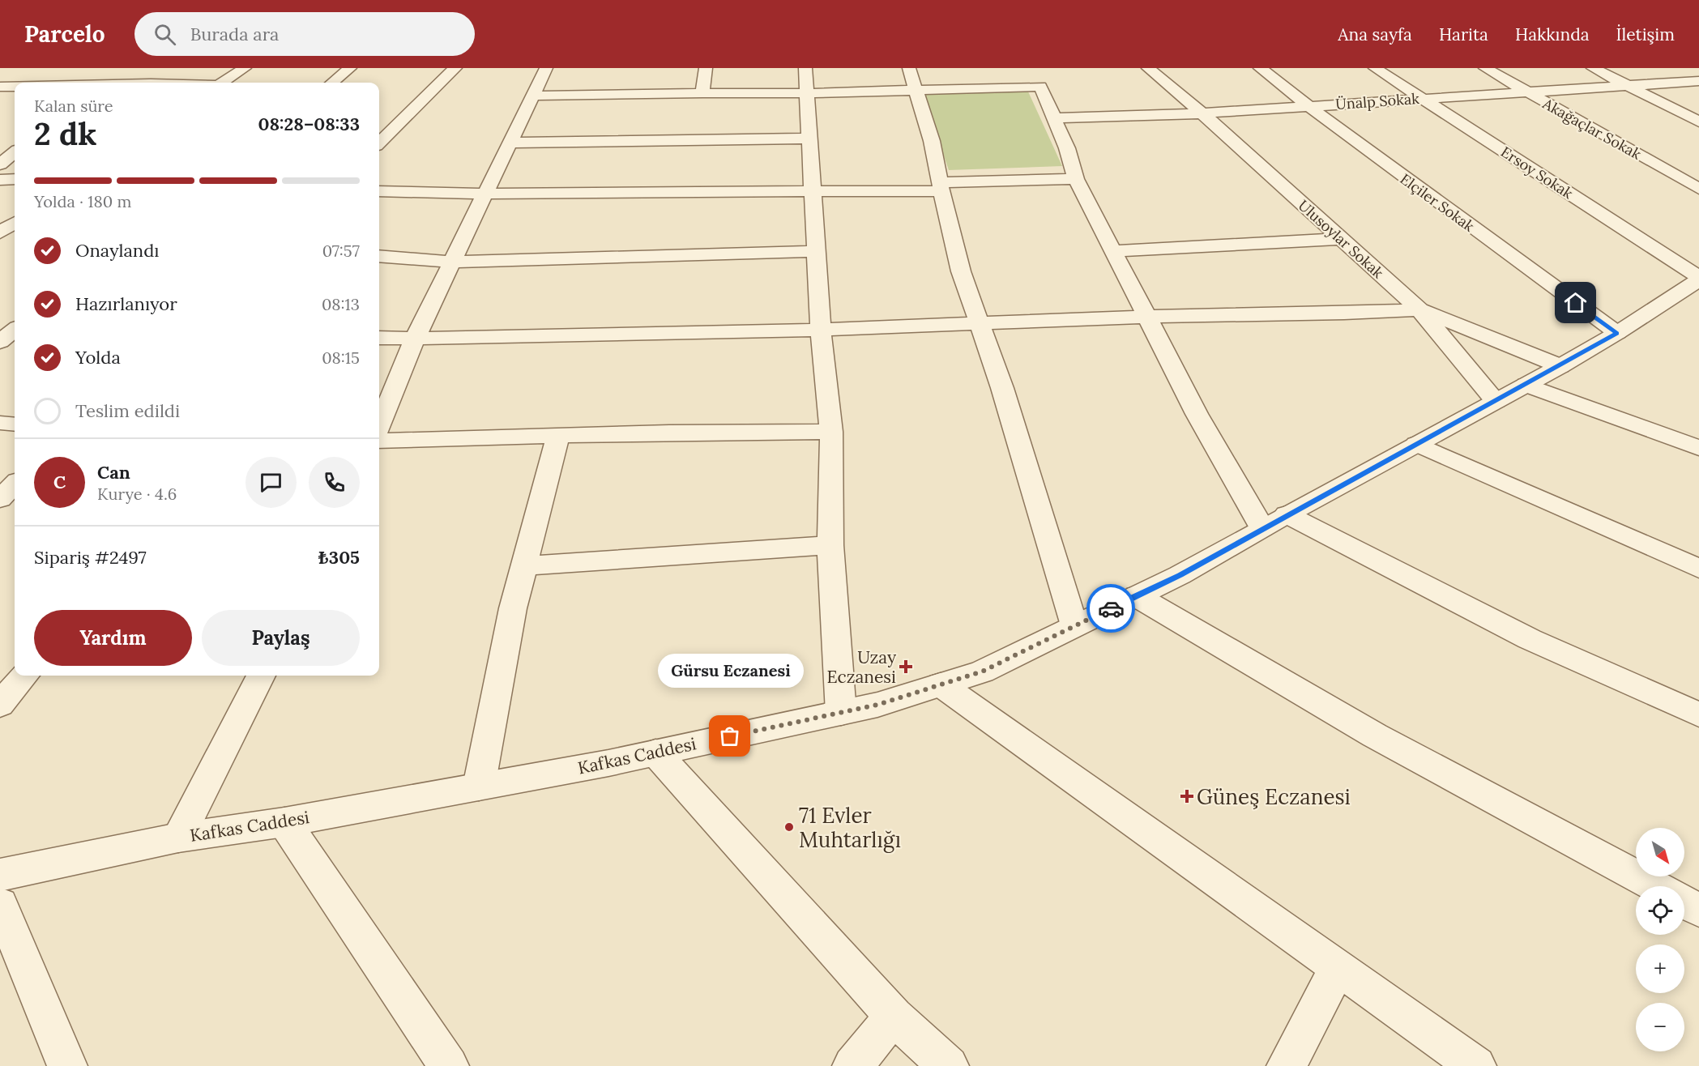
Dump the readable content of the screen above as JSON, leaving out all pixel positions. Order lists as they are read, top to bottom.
{
  "streets": {
    "street": [
      "Ünalp Sokak",
      "Akağaçlar Sokak",
      "Ersoy Sokak",
      "Elçiler Sokak",
      "Ulusoylar Sokak",
      "Kafkas Caddesi"
    ]
  },
  "crossings": [
    ["Ünalp Sokak", "Akağaçlar Sokak"],
    ["Ünalp Sokak", "Ersoy Sokak"],
    ["Ünalp Sokak", "Elçiler Sokak"],
    ["Ünalp Sokak", "Ulusoylar Sokak"],
    ["Ersoy Sokak", "Kafkas Caddesi"],
    ["Elçiler Sokak", "Kafkas Caddesi"],
    ["Ulusoylar Sokak", "Kafkas Caddesi"]
  ],
  "places": {
    "health": ["Uzay Eczanesi", "Güneş Eczanesi"],
    "other": ["Gürsu Eczanesi", "71 Evler Muhtarlığı"]
  },
  "north": "bottom right",
  "page": {
    "header": "Parcelo",
    "search": "Burada ara",
    "nav": [
      "Ana sayfa",
      "Harita",
      "Hakkında",
      "İletişim"
    ],
    "heading": ["2 dk", "Kalan süre", "08:28–08:33"],
    "panel": [
      "Can",
      "Kurye · 4.6",
      "Sipariş #2497",
      "₺305"
    ],
    "bar": "Yolda · 180 m",
    "list": [
      ["Onaylandı", "07:57"],
      ["Hazırlanıyor", "08:13"],
      ["Yolda", "08:15"],
      "Teslim edildi"
    ],
    "round": "C",
    "buttons": ["Yardım", "Paylaş"],
    "bubble": "Gürsu Eczanesi",
    "map_buttons": ["+", "−"]
  }
}
